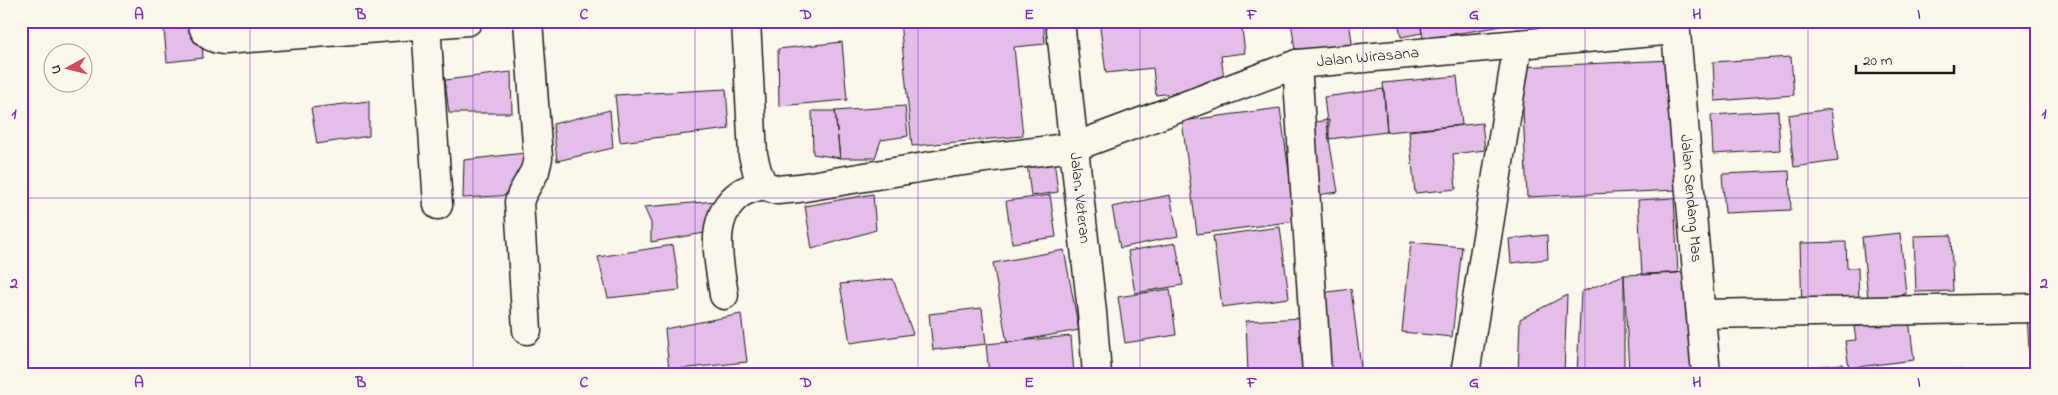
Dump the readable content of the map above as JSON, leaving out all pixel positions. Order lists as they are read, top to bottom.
{
  "streets": {
    "street": ["Jalan Wirasana", "Jalan. Veteran", "Jalan Sendang Mas"]
  },
  "crossings": [
    ["Jalan Wirasana", "Jalan. Veteran"],
    ["Jalan Wirasana", "Jalan Sendang Mas"]
  ],
  "scale_bar": "20 m",
  "north": "left",
  "grid": {
    "columns": [
      "A",
      "B",
      "C",
      "D",
      "E",
      "F",
      "G",
      "H",
      "I"
    ],
    "rows": ["1", "2"]
  }
}
